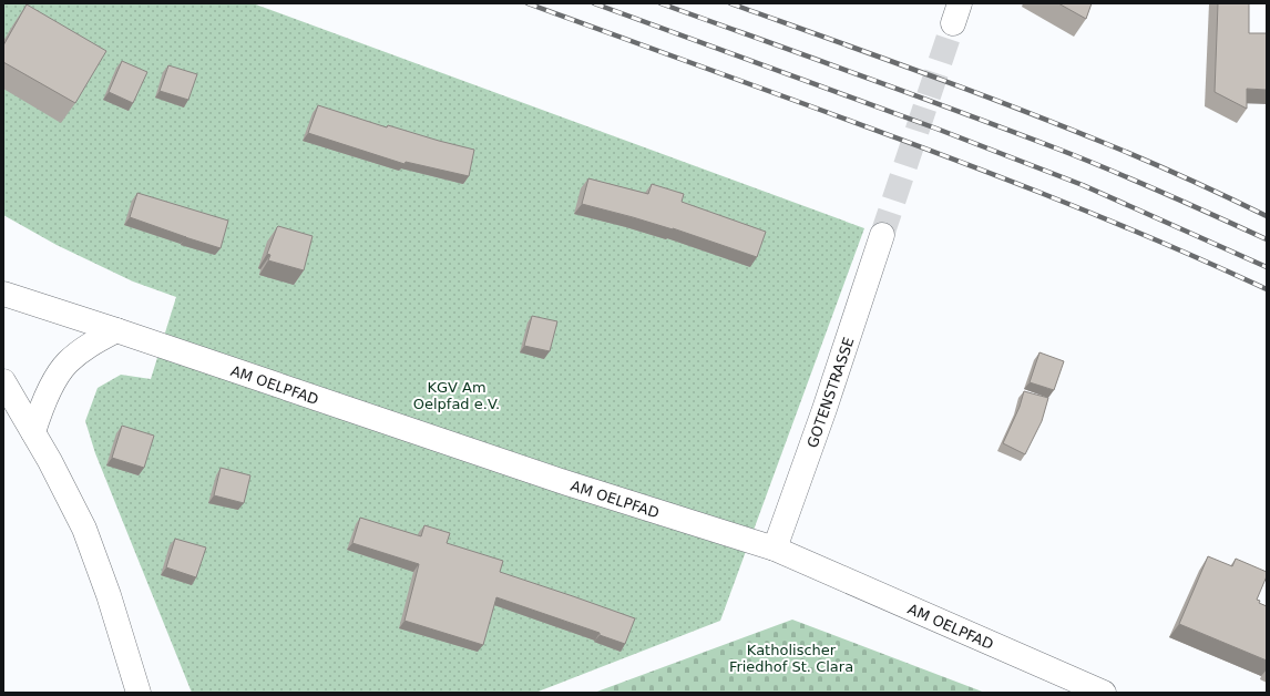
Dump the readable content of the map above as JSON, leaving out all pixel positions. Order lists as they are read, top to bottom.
{
  "streets": {
    "street": ["AM OELPFAD", "GOTENSTRASSE"]
  },
  "crossings": [
    ["AM OELPFAD", "GOTENSTRASSE"]
  ],
  "parks": ["KGV Am Oelpfad e.V.", "Katholischer Friedhof St. Clara"]
}
